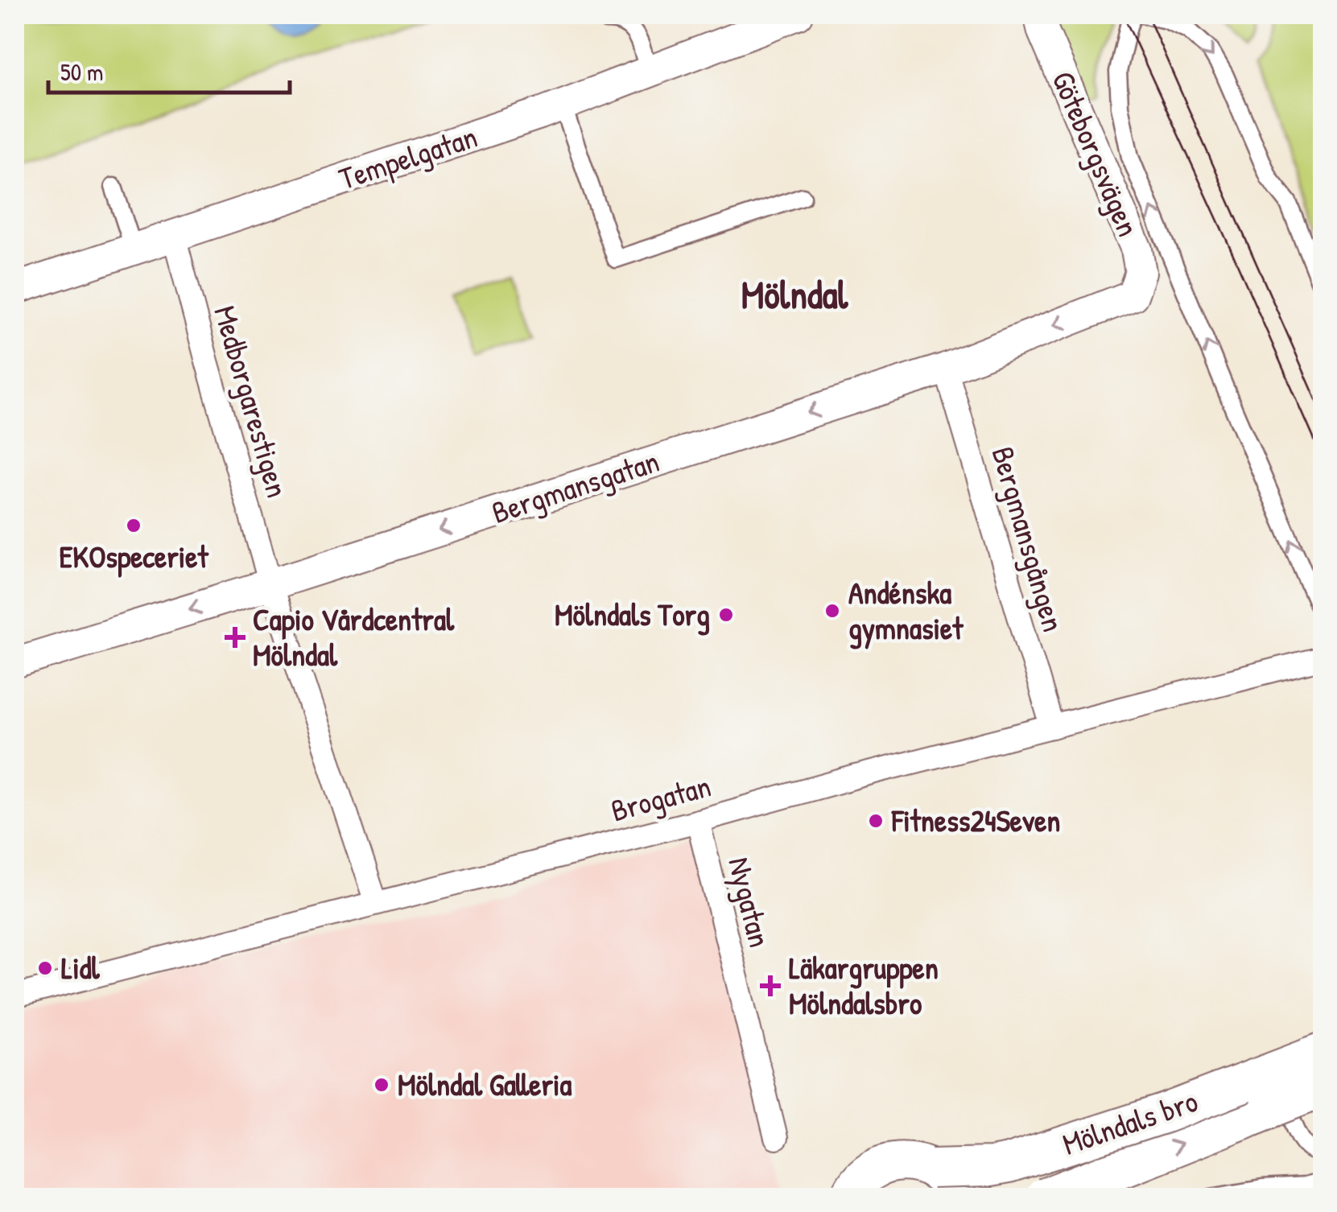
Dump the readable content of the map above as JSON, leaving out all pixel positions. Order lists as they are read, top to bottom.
{
  "streets": {
    "street": [
      "Göteborgsvägen",
      "Tempelgatan",
      "Medborgarestigen",
      "Bergmansgatan",
      "Bergmansgången",
      "Brogatan",
      "Nygatan",
      "Mölndals bro"
    ]
  },
  "crossings": [
    ["Göteborgsvägen", "Bergmansgatan"],
    ["Tempelgatan", "Medborgarestigen"],
    ["Medborgarestigen", "Bergmansgatan"],
    ["Medborgarestigen", "Brogatan"],
    ["Bergmansgatan", "Bergmansgången"],
    ["Bergmansgången", "Brogatan"],
    ["Brogatan", "Nygatan"]
  ],
  "one_way": ["Bergmansgatan"],
  "districts": ["Mölndal"],
  "places": {
    "other": [
      "EKOspeceriet",
      "Andénska gymnasiet",
      "Mölndals Torg",
      "Fitness24Seven",
      "Lidl",
      "Mölndal Galleria"
    ],
    "health": ["Capio Vårdcentral Mölndal", "Läkargruppen Mölndalsbro"]
  },
  "scale_bar": "50 m"
}
